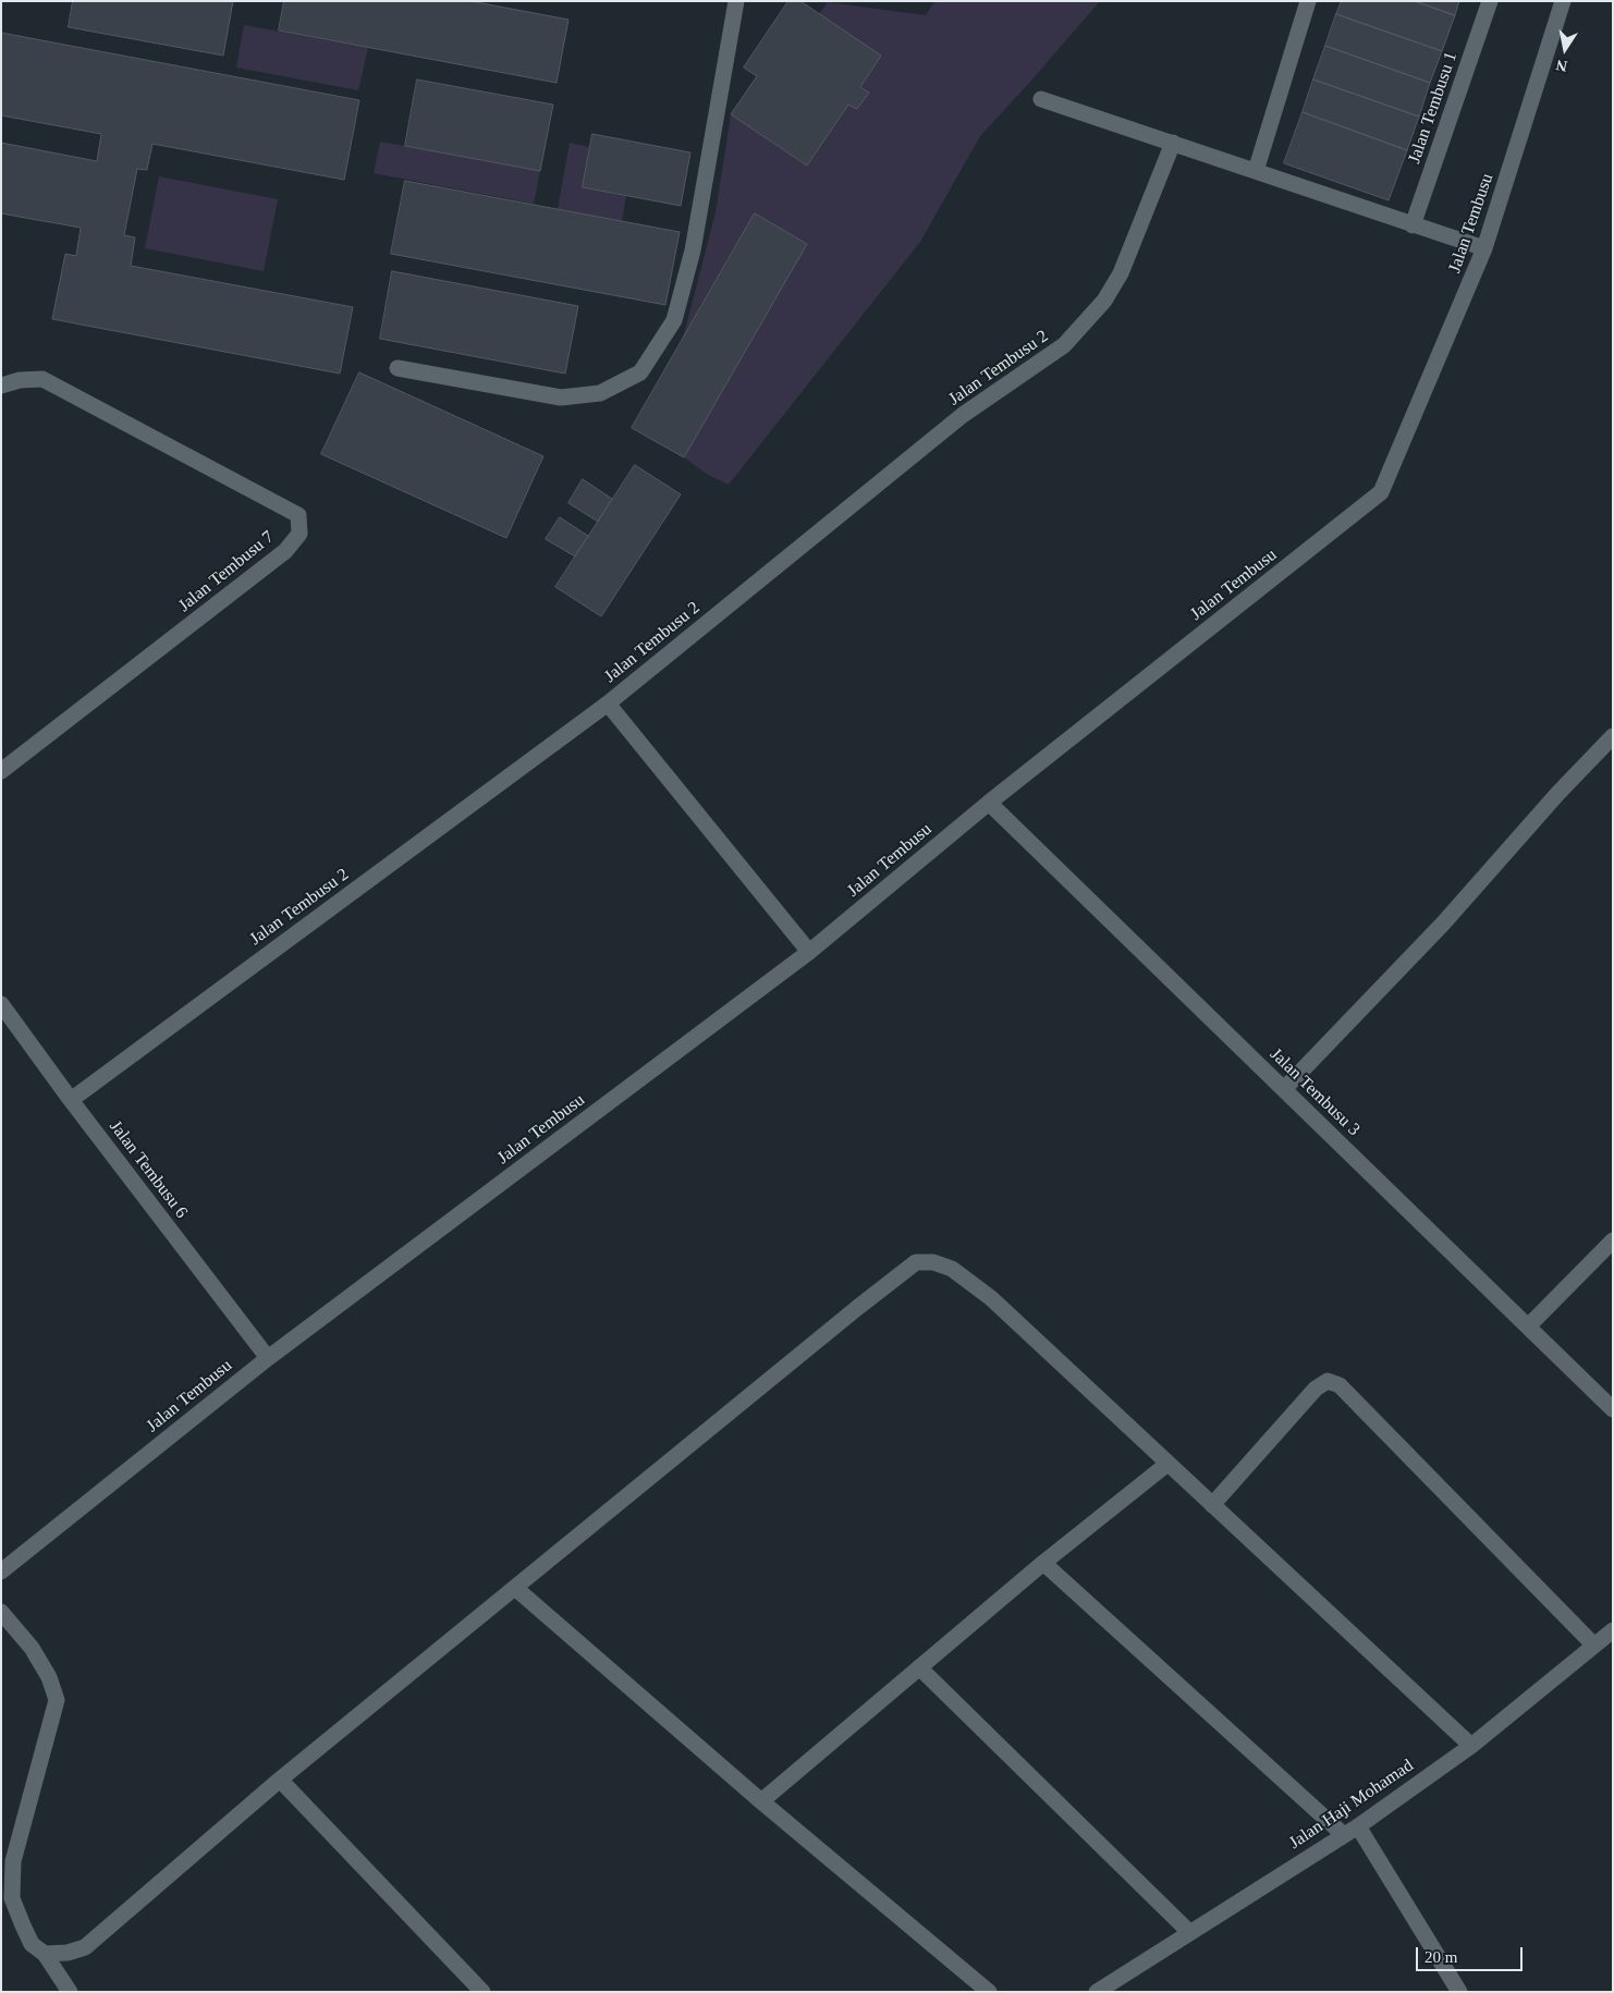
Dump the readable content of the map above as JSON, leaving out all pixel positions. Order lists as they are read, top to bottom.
{
  "streets": {
    "street": [
      "Jalan Tembusu 1",
      "Jalan Tembusu",
      "Jalan Tembusu 2",
      "Jalan Tembusu 7",
      "Jalan Tembusu 3",
      "Jalan Tembusu 6",
      "Jalan Haji Mohamad"
    ]
  },
  "crossings": [
    ["Jalan Tembusu", "Jalan Tembusu 3"],
    ["Jalan Tembusu", "Jalan Tembusu 6"],
    ["Jalan Tembusu 2", "Jalan Tembusu 6"]
  ],
  "scale_bar": "20 m",
  "north": "bottom"
}
